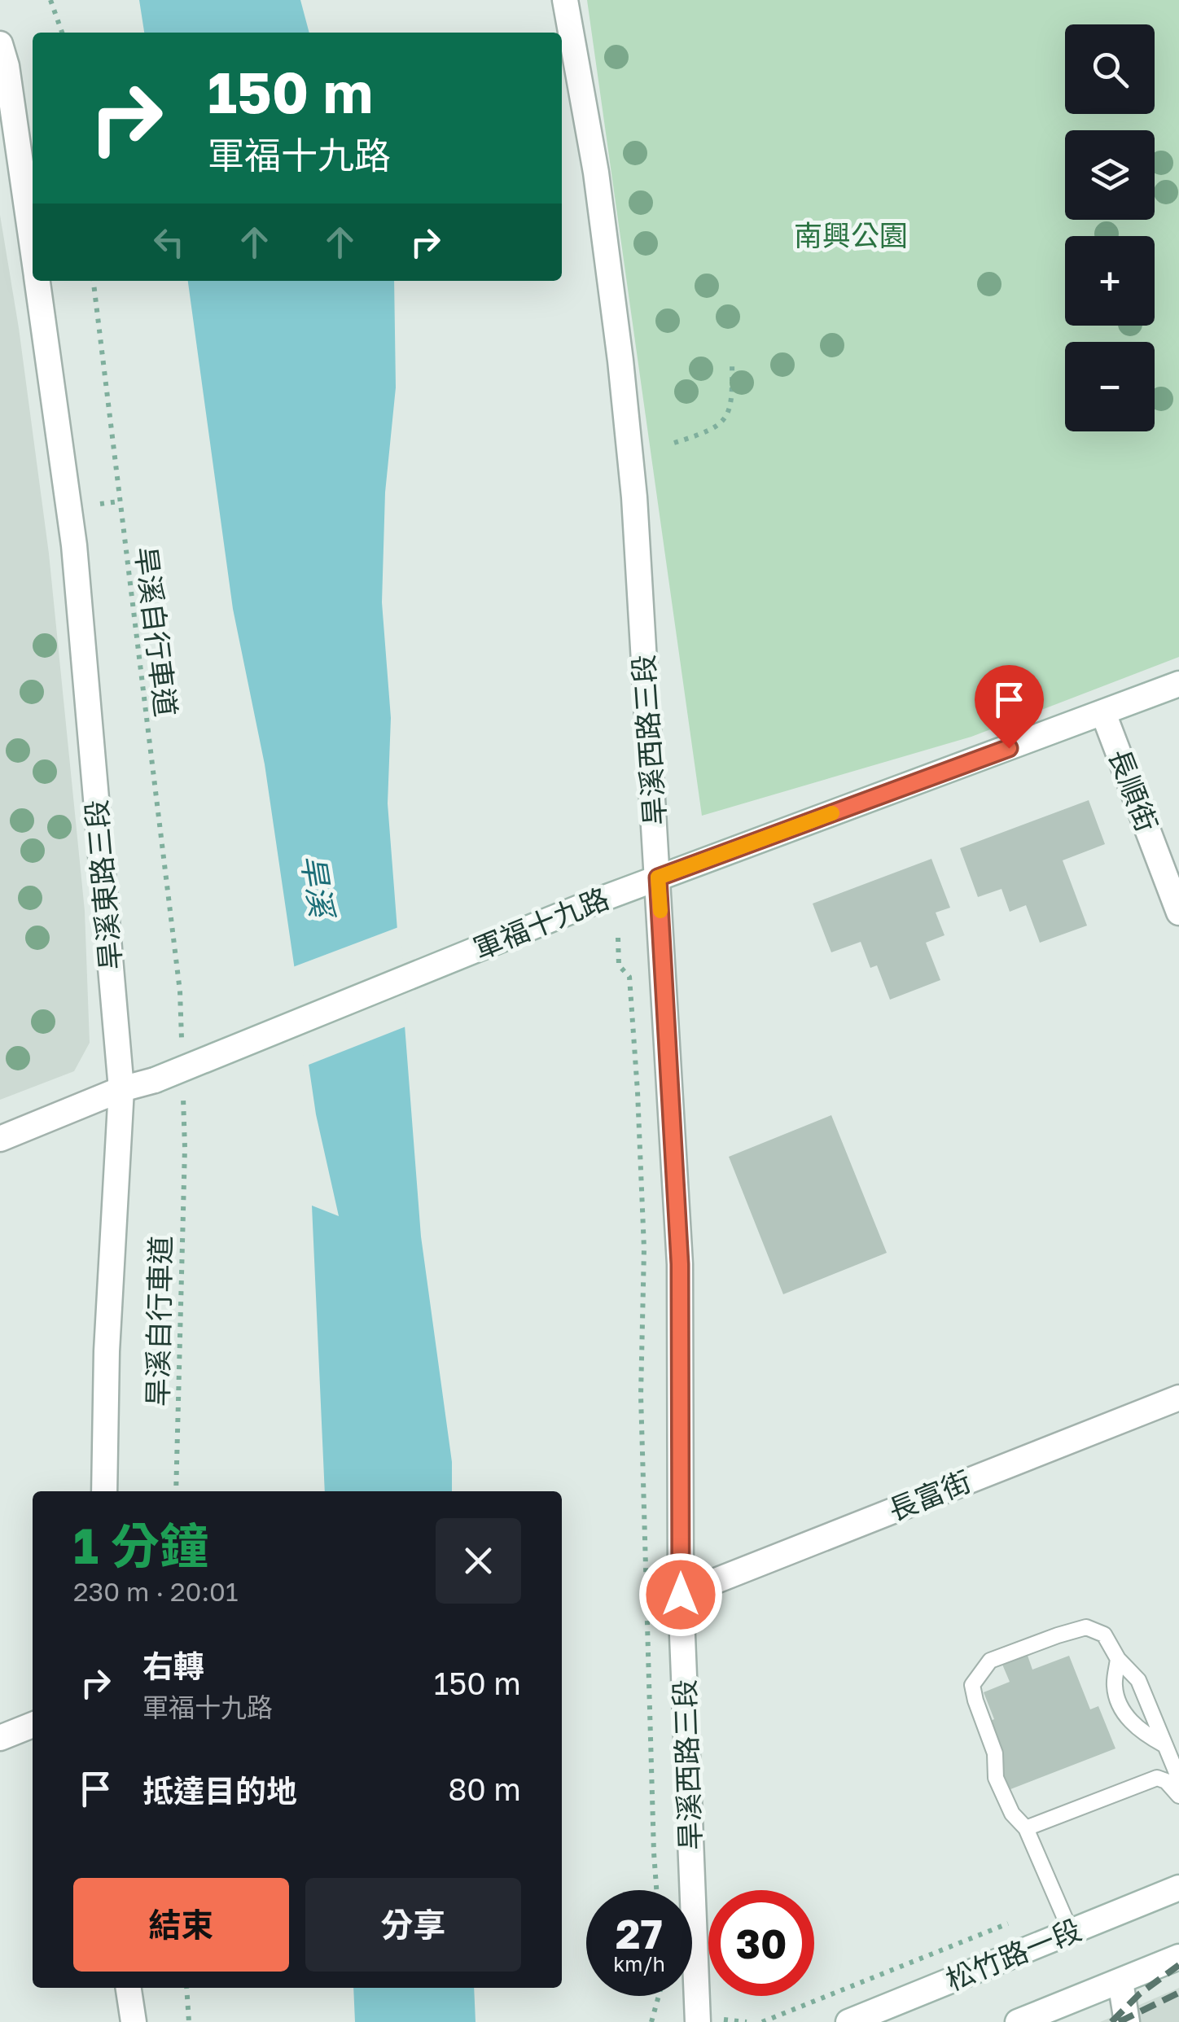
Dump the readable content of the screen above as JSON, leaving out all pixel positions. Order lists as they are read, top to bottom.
{
  "streets": {
    "street": [
      "旱溪西路三段",
      "長順街",
      "旱溪東路三段",
      "軍福十九路",
      "長富街",
      "松竹路一段"
    ],
    "path": ["旱溪自行車道"]
  },
  "crossings": [
    ["旱溪西路三段", "軍福十九路"],
    ["旱溪西路三段", "長富街"],
    ["長順街", "軍福十九路"],
    ["旱溪東路三段", "軍福十九路"]
  ],
  "water": ["旱溪"],
  "parks": ["南興公園"],
  "page": {
    "map_buttons": ["+", "−"],
    "turn": ["150 m", "軍福十九路"],
    "heading": ["1 分鐘", "230 m · 20:01"],
    "list": [
      {
        "name": "右轉",
        "note": "軍福十九路",
        "value": "150 m"
      },
      {
        "name": "抵達目的地",
        "value": "80 m"
      }
    ],
    "buttons": ["結束", "分享"],
    "speed": "27 km/h",
    "limit": "30"
  }
}
